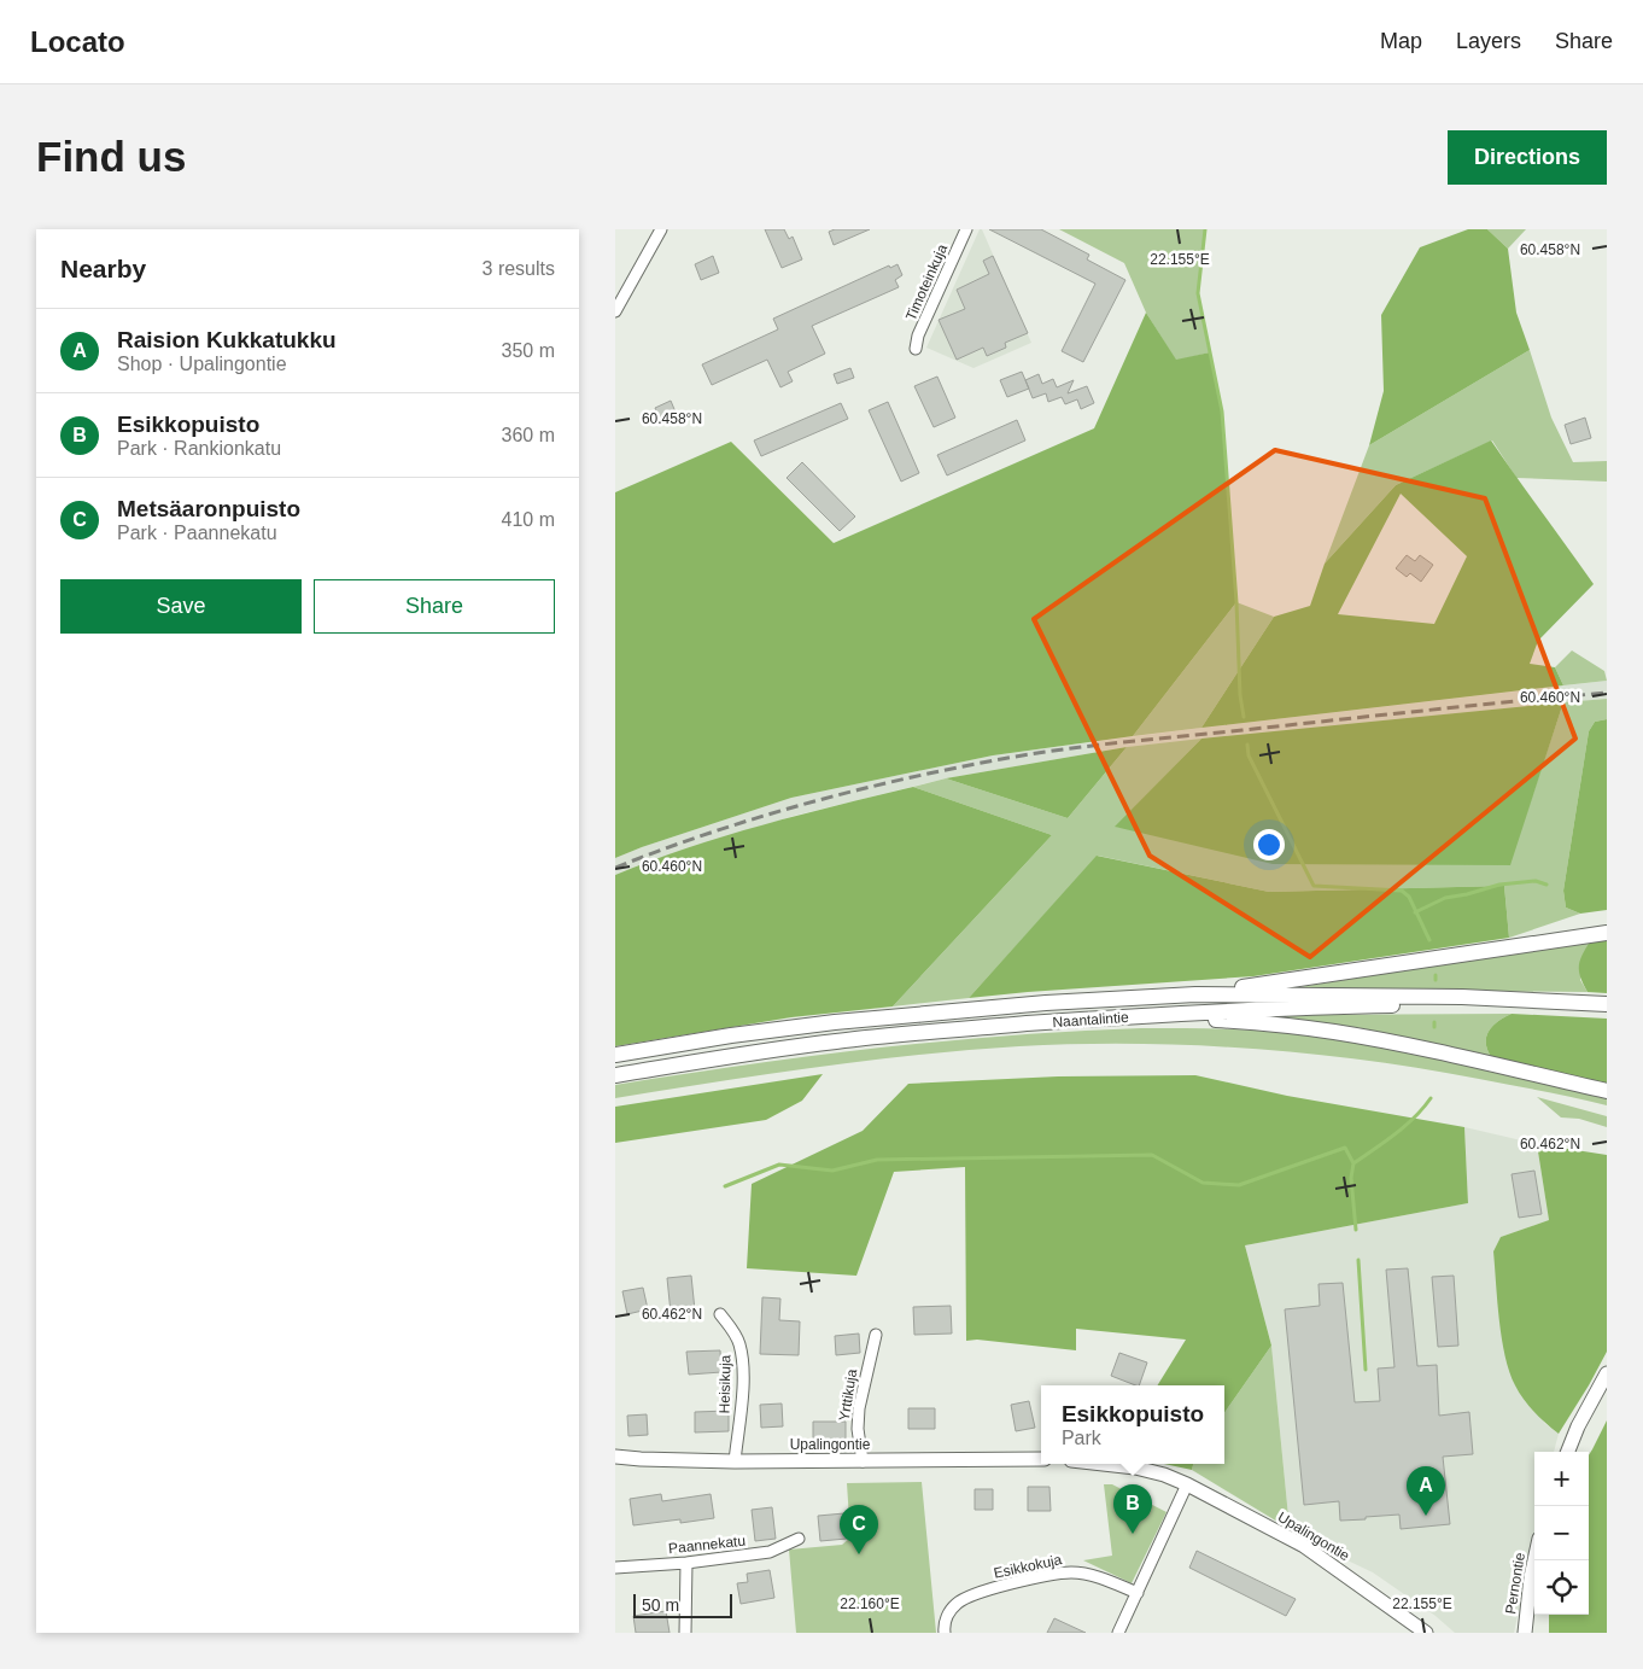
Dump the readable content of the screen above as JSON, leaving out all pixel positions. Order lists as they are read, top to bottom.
{
  "streets": {
    "main road": ["Naantalintie"],
    "street": [
      "Timoteinkuja",
      "Heisikuja",
      "Yrttikuja",
      "Upalingontie",
      "Paannekatu",
      "Esikkokuja",
      "Pernontie"
    ]
  },
  "crossings": [
    ["Heisikuja", "Upalingontie"],
    ["Yrttikuja", "Upalingontie"]
  ],
  "scale_bar": "50 m",
  "page": {
    "header": "Locato",
    "nav": ["Map", "Layers", "Share"],
    "buttons": [
      "Directions",
      ["Save", "Share"]
    ],
    "title": "Find us",
    "heading": ["Nearby", "3 results"],
    "list": [
      {
        "mark": "A",
        "name": "Raision Kukkatukku",
        "note": "Shop · Upalingontie",
        "value": "350 m"
      },
      {
        "mark": "B",
        "name": "Esikkopuisto",
        "note": "Park · Rankionkatu",
        "value": "360 m"
      },
      {
        "mark": "C",
        "name": "Metsäaronpuisto",
        "note": "Park · Paannekatu",
        "value": "410 m"
      }
    ],
    "popup": ["Esikkopuisto", "Park"],
    "map_buttons": ["+", "−"],
    "pins": ["A", "B", "C"],
    "scale": "50 m"
  },
  "coordinates": [
    "60.458°N",
    "22.155°E",
    "60.460°N",
    "60.462°N",
    "22.160°E"
  ]
}
